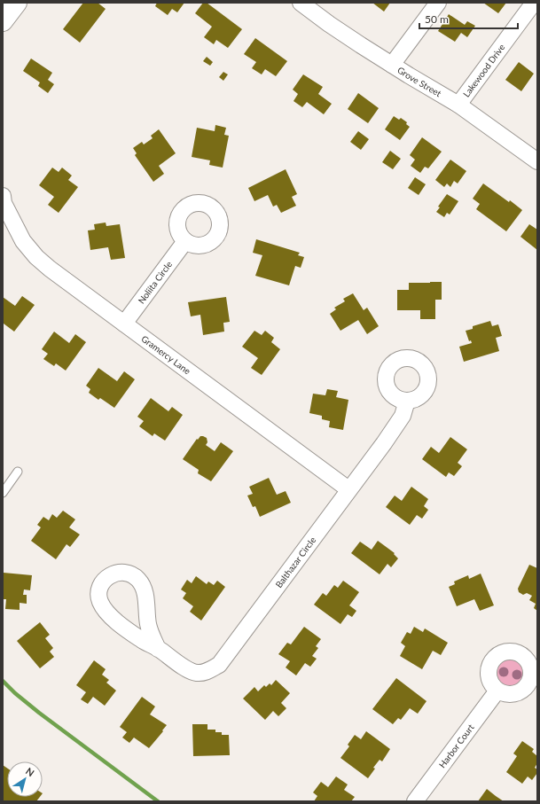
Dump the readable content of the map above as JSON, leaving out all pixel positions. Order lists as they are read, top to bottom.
{
  "streets": {
    "street": [
      "Lakewood Drive",
      "Grove Street",
      "Noliita Circle",
      "Gramercy Lane",
      "Balthazar Circle",
      "Harbor Court"
    ]
  },
  "crossings": [
    ["Lakewood Drive", "Grove Street"],
    ["Noliita Circle", "Gramercy Lane"],
    ["Gramercy Lane", "Balthazar Circle"]
  ],
  "scale_bar": "50 m",
  "north": "top right"
}
